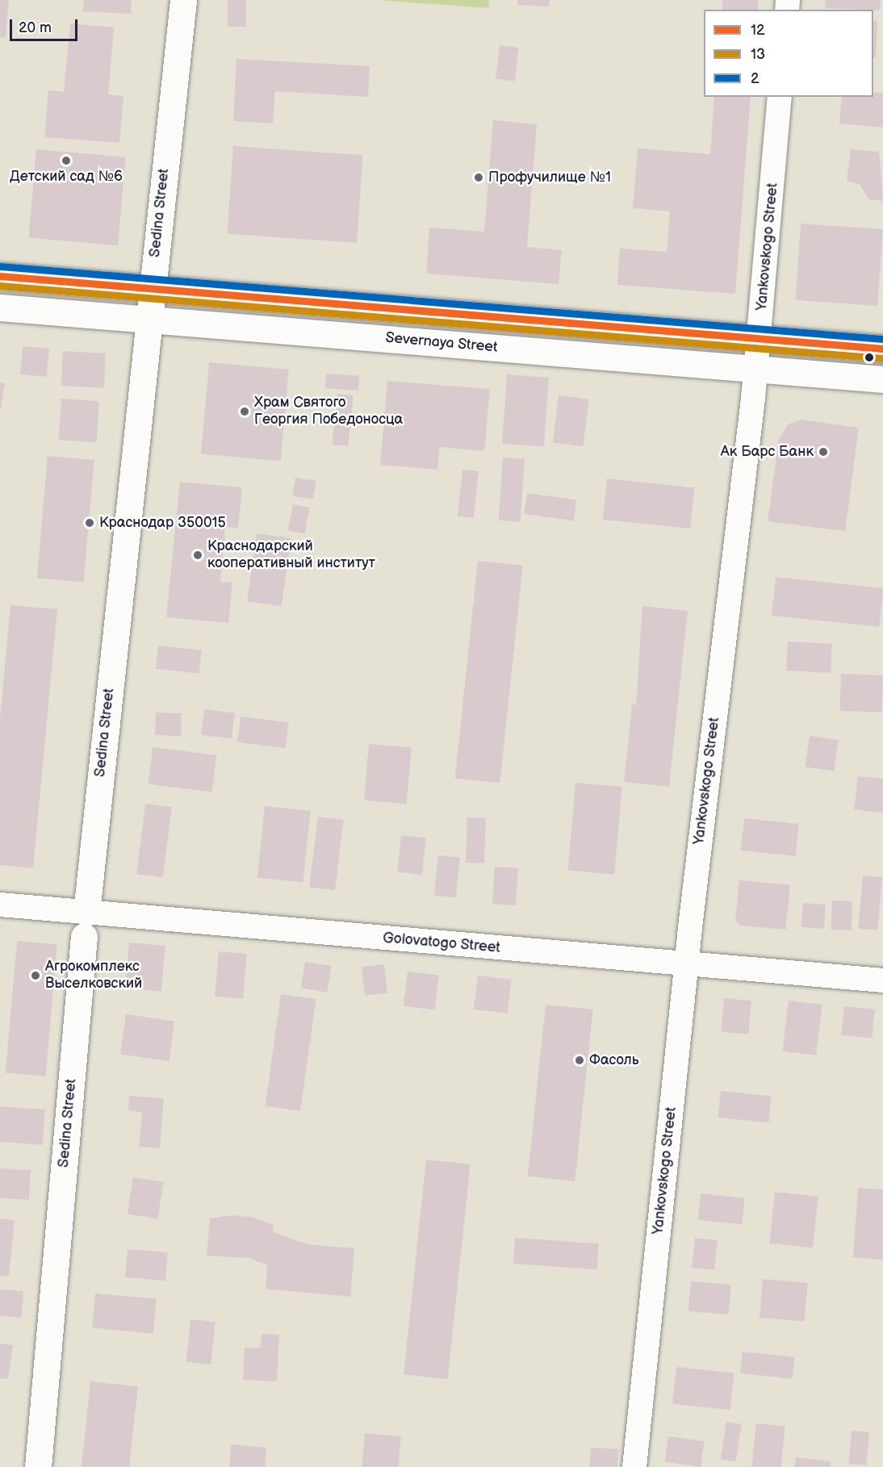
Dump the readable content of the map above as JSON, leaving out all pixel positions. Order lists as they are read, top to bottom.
{
  "streets": {
    "main road": ["Sedina Street", "Severnaya Street"],
    "street": ["Yankovskogo Street", "Golovatogo Street"]
  },
  "crossings": [
    ["Sedina Street", "Severnaya Street"],
    ["Sedina Street", "Golovatogo Street"],
    ["Yankovskogo Street", "Severnaya Street"],
    ["Yankovskogo Street", "Golovatogo Street"]
  ],
  "places": [
    "Детский сад №6",
    "Профучилище №1",
    "Храм Святого Георгия Победоносца",
    "Ак Барс Банк",
    "Краснодар 350015",
    "Краснодарский кооперативный институт",
    "Агрокомплекс Выселковский",
    "Фасоль"
  ],
  "lines": ["transit line 2", "transit line 12", "transit line 13"],
  "legend": ["12", "13", "2"],
  "scale_bar": "20 m"
}
